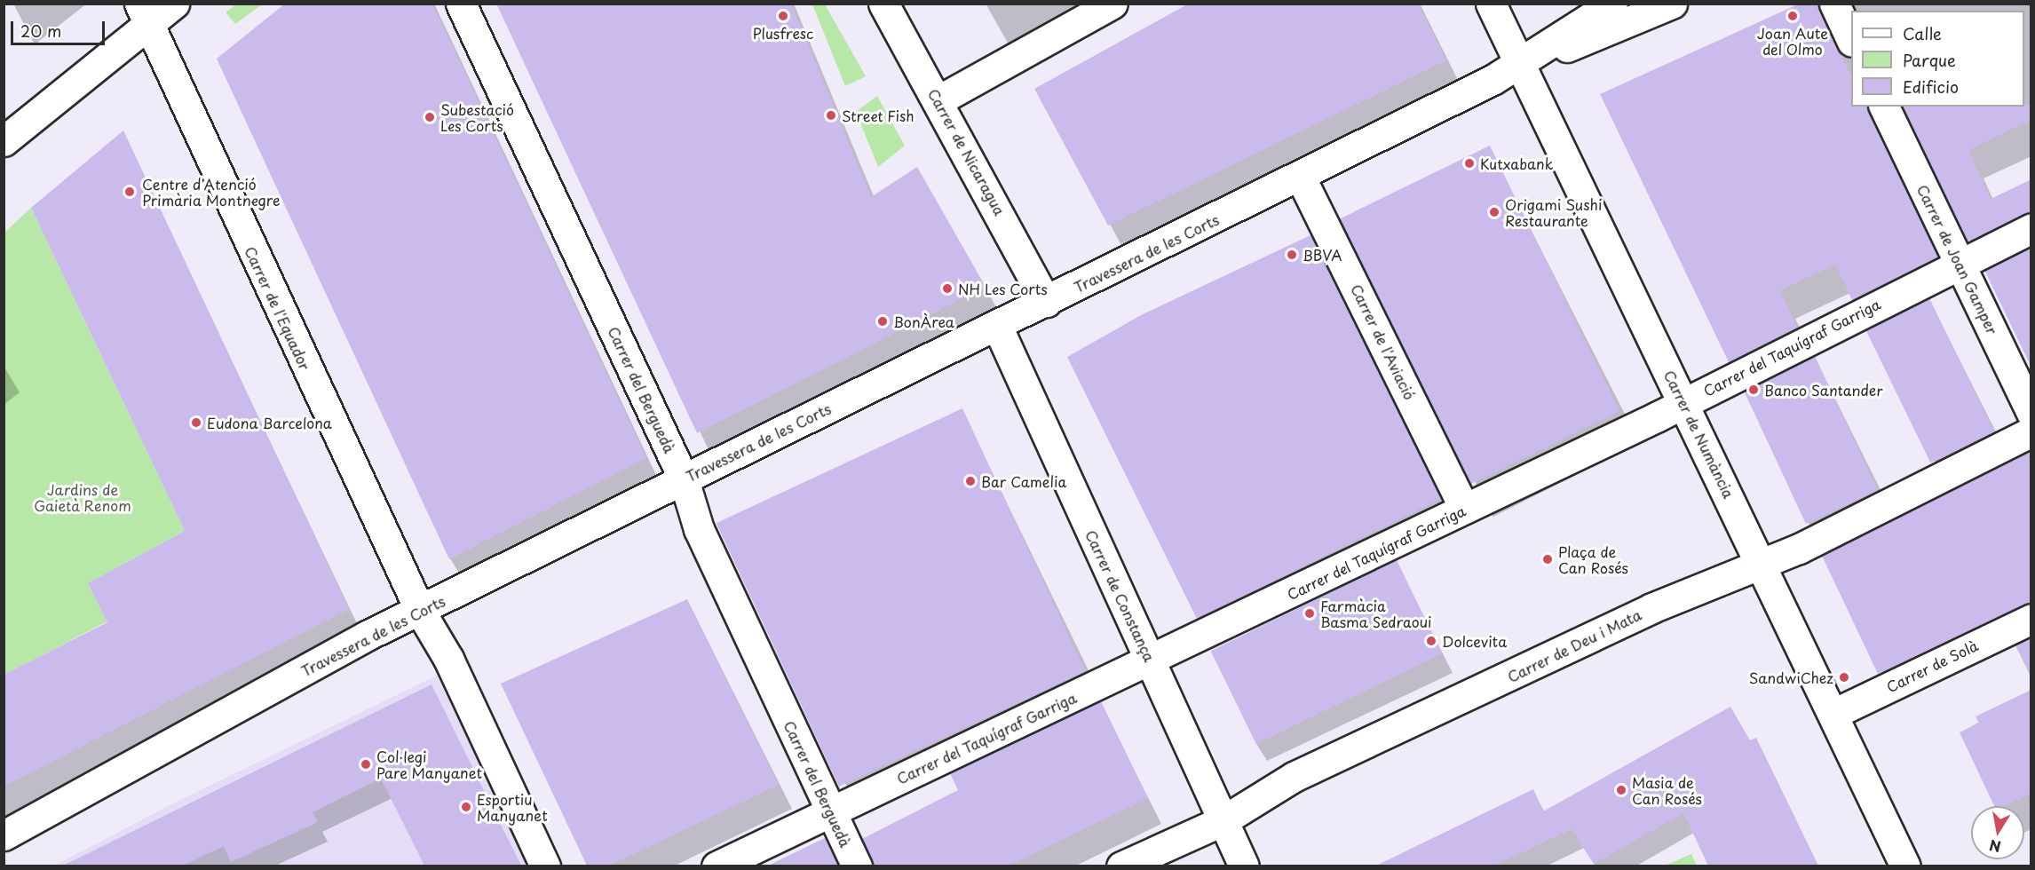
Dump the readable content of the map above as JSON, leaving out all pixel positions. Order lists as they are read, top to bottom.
{
  "streets": {
    "street": [
      "Carrer de Nicaragua",
      "Travessera de les Corts",
      "Carrer de Joan Gamper",
      "Carrer de l'Equador",
      "Carrer de l'Aviació",
      "Carrer del Taquígraf Garriga",
      "Carrer del Berguedà",
      "Carrer de Numància",
      "Carrer de Constança",
      "Carrer de Deu i Mata",
      "Carrer de Solà"
    ]
  },
  "crossings": [
    ["Carrer de Nicaragua", "Travessera de les Corts"],
    ["Travessera de les Corts", "Carrer de l'Equador"],
    ["Travessera de les Corts", "Carrer de l'Aviació"],
    ["Travessera de les Corts", "Carrer del Berguedà"],
    ["Travessera de les Corts", "Carrer de Numància"],
    ["Travessera de les Corts", "Carrer de Constança"],
    ["Carrer de Joan Gamper", "Carrer del Taquígraf Garriga"],
    ["Carrer de l'Aviació", "Carrer del Taquígraf Garriga"],
    ["Carrer del Taquígraf Garriga", "Carrer del Berguedà"],
    ["Carrer del Taquígraf Garriga", "Carrer de Numància"],
    ["Carrer del Taquígraf Garriga", "Carrer de Constança"],
    ["Carrer de Numància", "Carrer de Deu i Mata"],
    ["Carrer de Numància", "Carrer de Solà"],
    ["Carrer de Constança", "Carrer de Deu i Mata"]
  ],
  "parks": ["Jardins de Gaietà Renom"],
  "places": [
    "Plusfresc",
    "Joan Aute del Olmo",
    "Street Fish",
    "Subestació Les Corts",
    "Kutxabank",
    "Centre d'Atenció Primària Montnegre",
    "Origami Sushi Restaurante",
    "BBVA",
    "NH Les Corts",
    "BonÀrea",
    "Banco Santander",
    "Eudona Barcelona",
    "Bar Camelia",
    "Plaça de Can Rosés",
    "Farmàcia Basma Sedraoui",
    "Dolcevita",
    "SandwiChez",
    "Col·legi Pare Manyanet",
    "Masia de Can Rosés",
    "Esportiu Manyanet"
  ],
  "legend": ["Calle", "Parque", "Edificio"],
  "scale_bar": "20 m",
  "north": "bottom"
}
